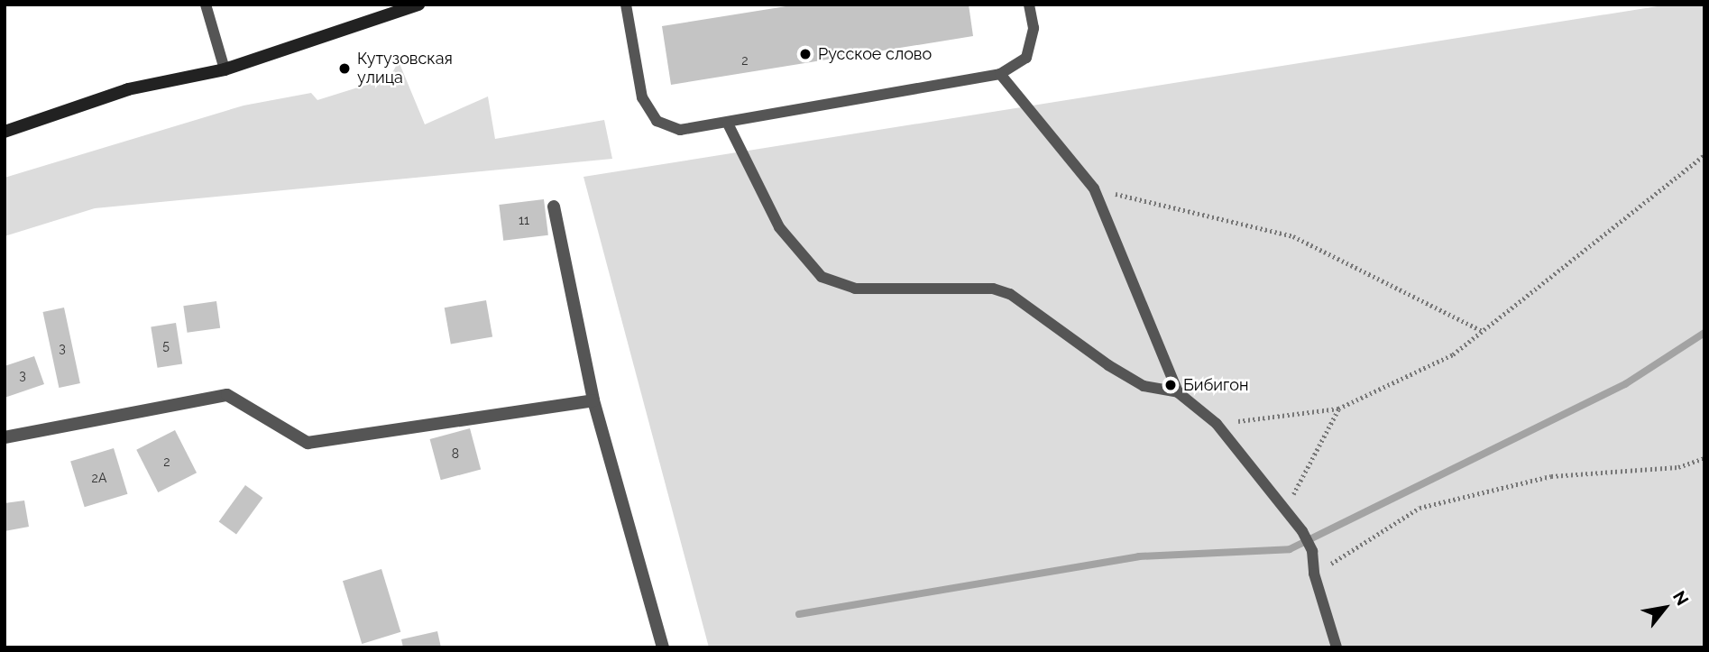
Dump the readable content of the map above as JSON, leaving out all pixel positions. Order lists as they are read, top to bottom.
{
  "places": ["Русское слово", "Кутузовская улица", "Бибигон"],
  "house_numbers": [
    "2",
    "11",
    "5",
    "3",
    "3",
    "8",
    "2",
    "2А"
  ],
  "north": "top right"
}
